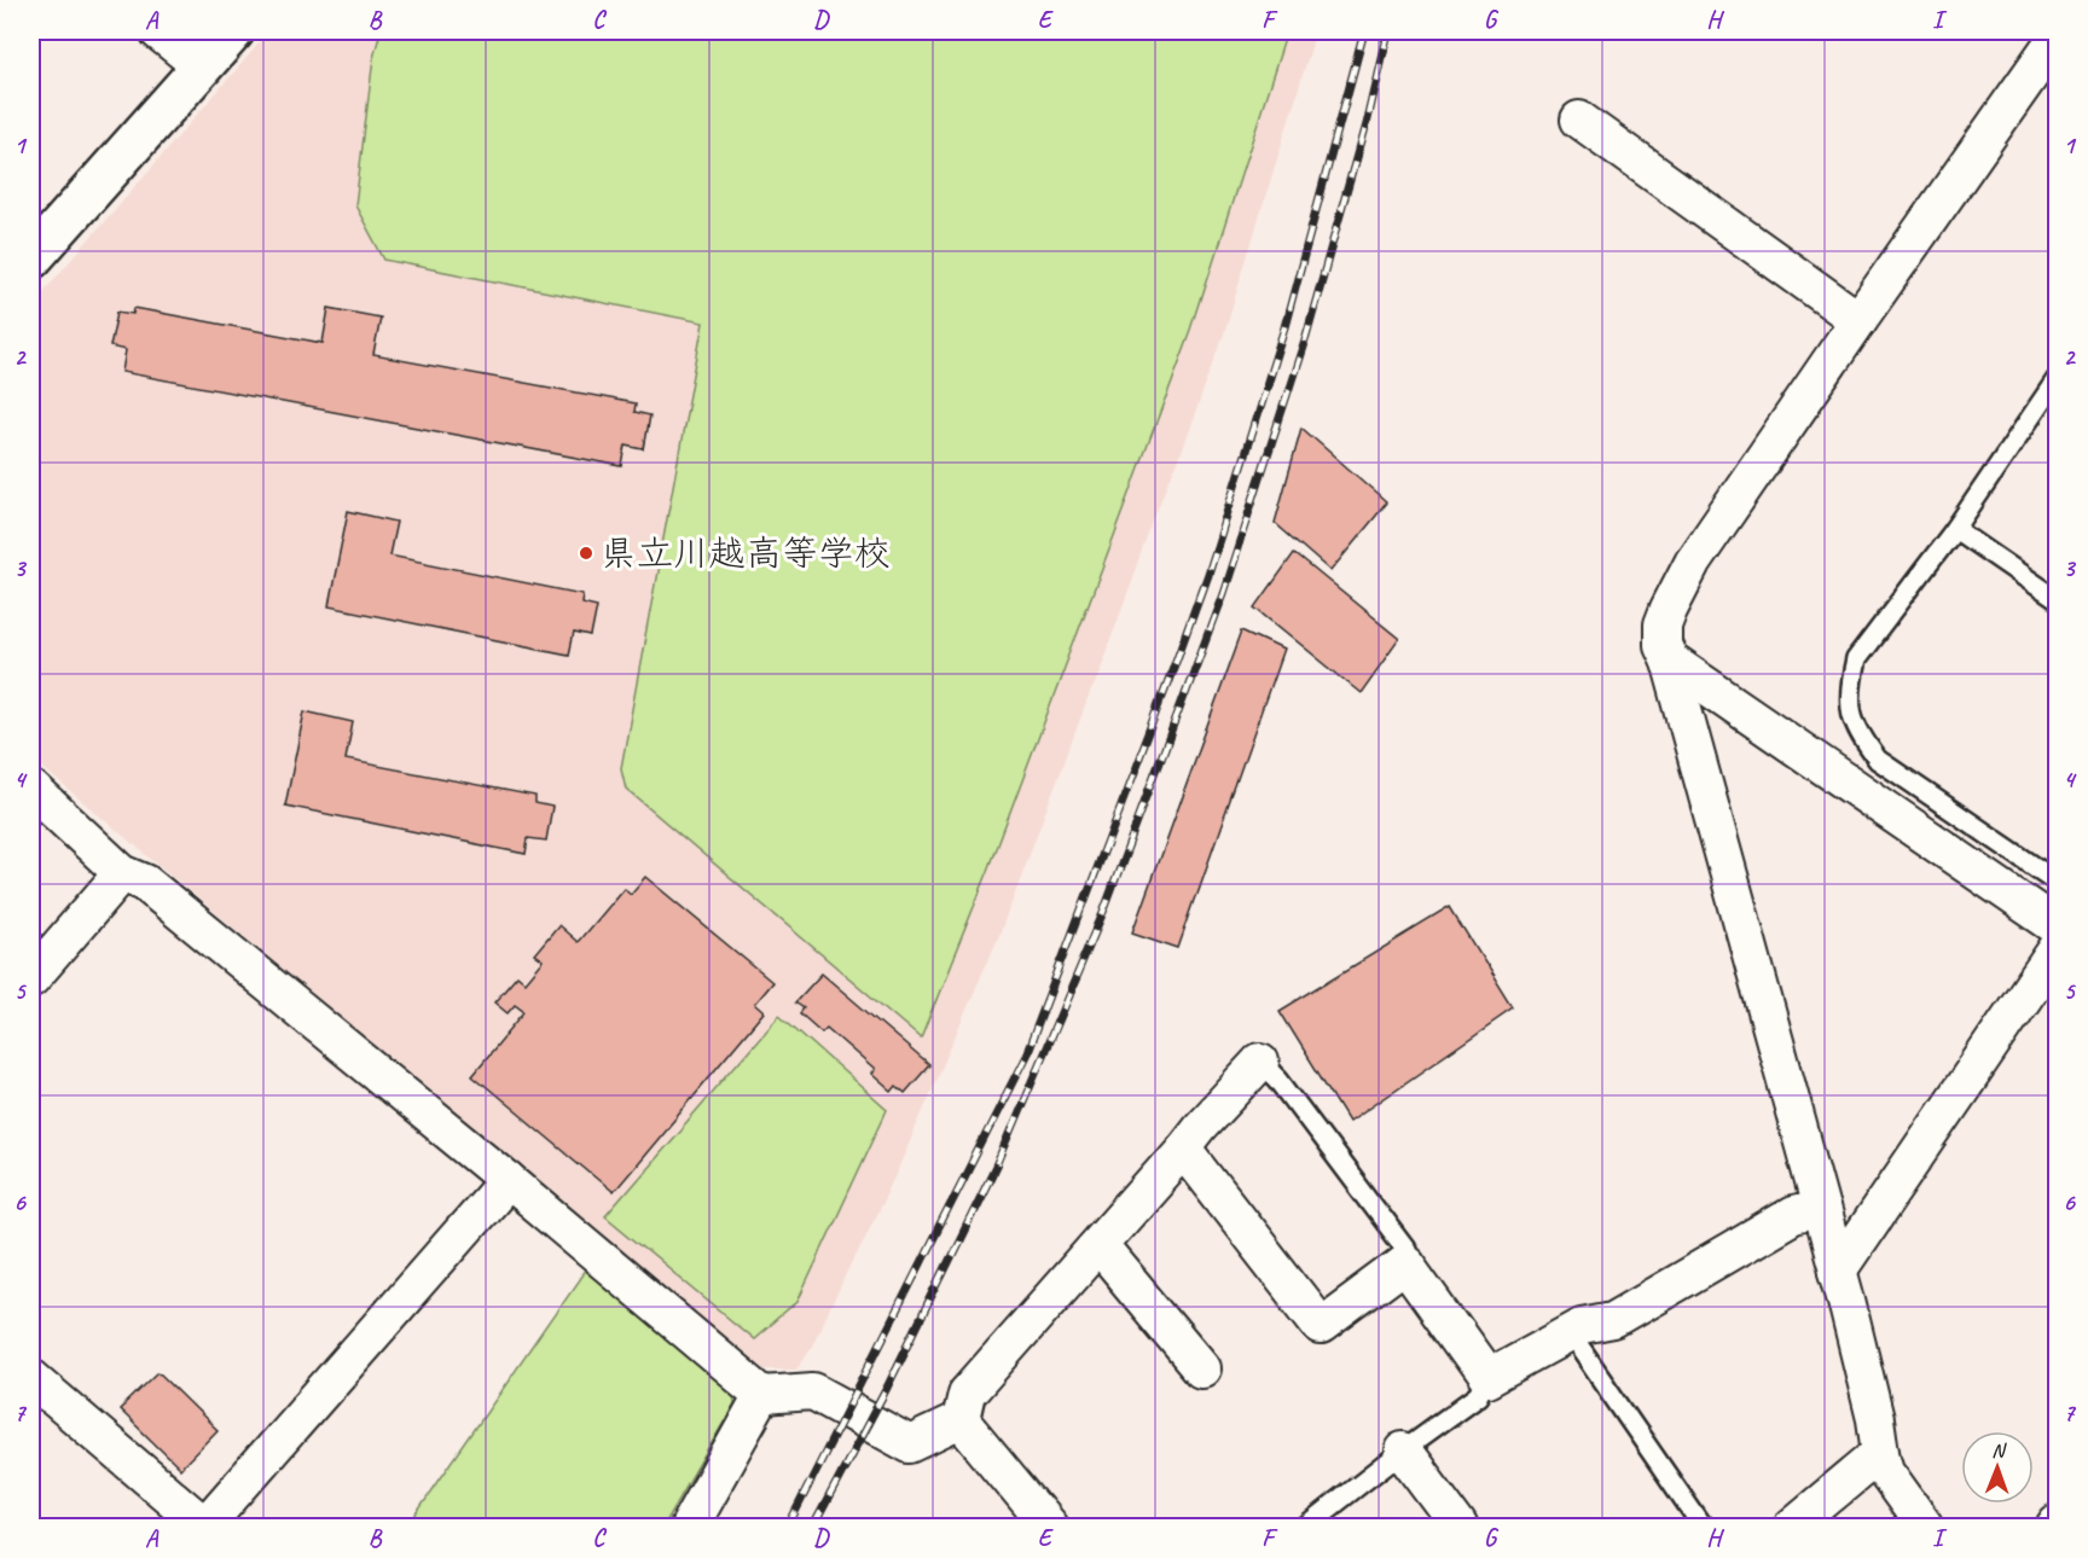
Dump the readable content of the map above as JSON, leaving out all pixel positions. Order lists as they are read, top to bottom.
{
  "places": ["県立川越高等学校"],
  "north": "top",
  "grid": {
    "columns": [
      "A",
      "B",
      "C",
      "D",
      "E",
      "F",
      "G",
      "H",
      "I"
    ],
    "rows": [
      "1",
      "2",
      "3",
      "4",
      "5",
      "6",
      "7"
    ]
  }
}
